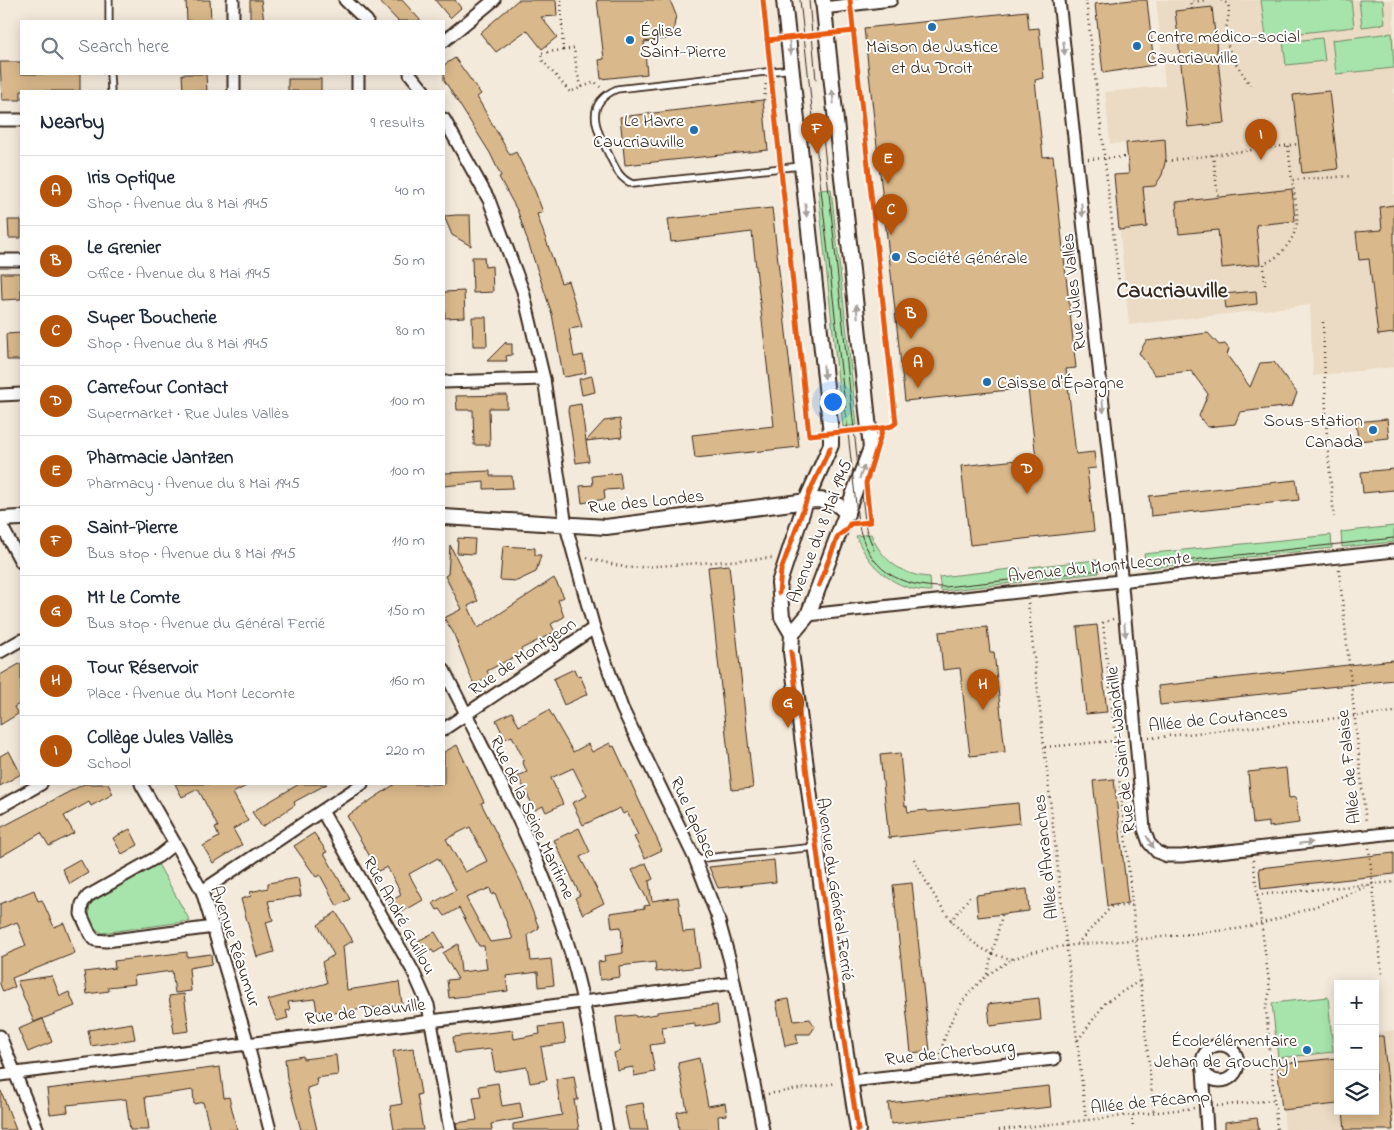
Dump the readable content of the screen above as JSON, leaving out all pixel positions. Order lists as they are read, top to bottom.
{
  "streets": {
    "street": [
      "Rue Jules Vallès",
      "Rue des Londes",
      "Avenue du 8 Mai 1945",
      "Avenue du Mont Lecomte",
      "Rue de Montgeon",
      "Rue de Saint-Wandrille",
      "Rue de la Seine Maritime",
      "Rue Laplace",
      "Avenue du Général Ferrié",
      "Rue André Guillou",
      "Avenue Réaumur",
      "Rue de Deauville",
      "Rue de Cherbourg"
    ],
    "path": [
      "Allée de Coutances",
      "Allée de Falaise",
      "Allée d'Avranches",
      "Allée de Fécamp"
    ]
  },
  "crossings": [
    ["Rue Jules Vallès", "Avenue du Mont Lecomte"],
    ["Rue Jules Vallès", "Rue de Saint-Wandrille"],
    ["Rue des Londes", "Avenue du 8 Mai 1945"],
    ["Rue des Londes", "Rue Laplace"],
    ["Avenue du 8 Mai 1945", "Avenue du Mont Lecomte"],
    ["Avenue du 8 Mai 1945", "Avenue du Général Ferrié"],
    ["Avenue du Mont Lecomte", "Rue de Saint-Wandrille"],
    ["Avenue du Mont Lecomte", "Allée de Falaise"],
    ["Avenue du Mont Lecomte", "Allée d'Avranches"],
    ["Rue de Montgeon", "Rue de la Seine Maritime"],
    ["Rue de Montgeon", "Rue Laplace"],
    ["Allée de Coutances", "Rue de Saint-Wandrille"],
    ["Allée de Coutances", "Allée de Falaise"],
    ["Allée de Coutances", "Allée d'Avranches"],
    ["Rue de Saint-Wandrille", "Allée de Falaise"],
    ["Rue de la Seine Maritime", "Rue de Deauville"],
    ["Rue Laplace", "Rue de Deauville"],
    ["Allée d'Avranches", "Allée de Fécamp"],
    ["Avenue du Général Ferrié", "Rue de Cherbourg"],
    ["Rue André Guillou", "Rue de Deauville"],
    ["Avenue Réaumur", "Rue de Deauville"]
  ],
  "one_way": ["Rue Jules Vallès"],
  "districts": ["Caucriauville"],
  "places": [
    "Maison de Justice et du Droit",
    "Église Saint-Pierre",
    "Centre médico-social Caucriauville",
    "Le Havre Caucriauville",
    "Société Générale",
    "Caisse d'Épargne",
    "Sous-station Canada",
    "École élémentaire Jehan de Grouchy I"
  ],
  "page": {
    "search": "Search here",
    "heading": ["Nearby", "9 results"],
    "pins": [
      "F",
      "I",
      "E",
      "C",
      "B",
      "A",
      "D",
      "H",
      "G"
    ],
    "list": [
      {
        "mark": "A",
        "name": "Iris Optique",
        "note": "Shop · Avenue du 8 Mai 1945",
        "value": "40 m"
      },
      {
        "mark": "B",
        "name": "Le Grenier",
        "note": "Office · Avenue du 8 Mai 1945",
        "value": "50 m"
      },
      {
        "mark": "C",
        "name": "Super Boucherie",
        "note": "Shop · Avenue du 8 Mai 1945",
        "value": "80 m"
      },
      {
        "mark": "D",
        "name": "Carrefour Contact",
        "note": "Supermarket · Rue Jules Vallès",
        "value": "100 m"
      },
      {
        "mark": "E",
        "name": "Pharmacie Jantzen",
        "note": "Pharmacy · Avenue du 8 Mai 1945",
        "value": "100 m"
      },
      {
        "mark": "F",
        "name": "Saint-Pierre",
        "note": "Bus stop · Avenue du 8 Mai 1945",
        "value": "110 m"
      },
      {
        "mark": "G",
        "name": "Mt Le Comte",
        "note": "Bus stop · Avenue du Général Ferrié",
        "value": "150 m"
      },
      {
        "mark": "H",
        "name": "Tour Réservoir",
        "note": "Place · Avenue du Mont Lecomte",
        "value": "160 m"
      },
      {
        "mark": "I",
        "name": "Collège Jules Vallès",
        "note": "School",
        "value": "220 m"
      }
    ],
    "map_buttons": ["+", "−"]
  }
}
